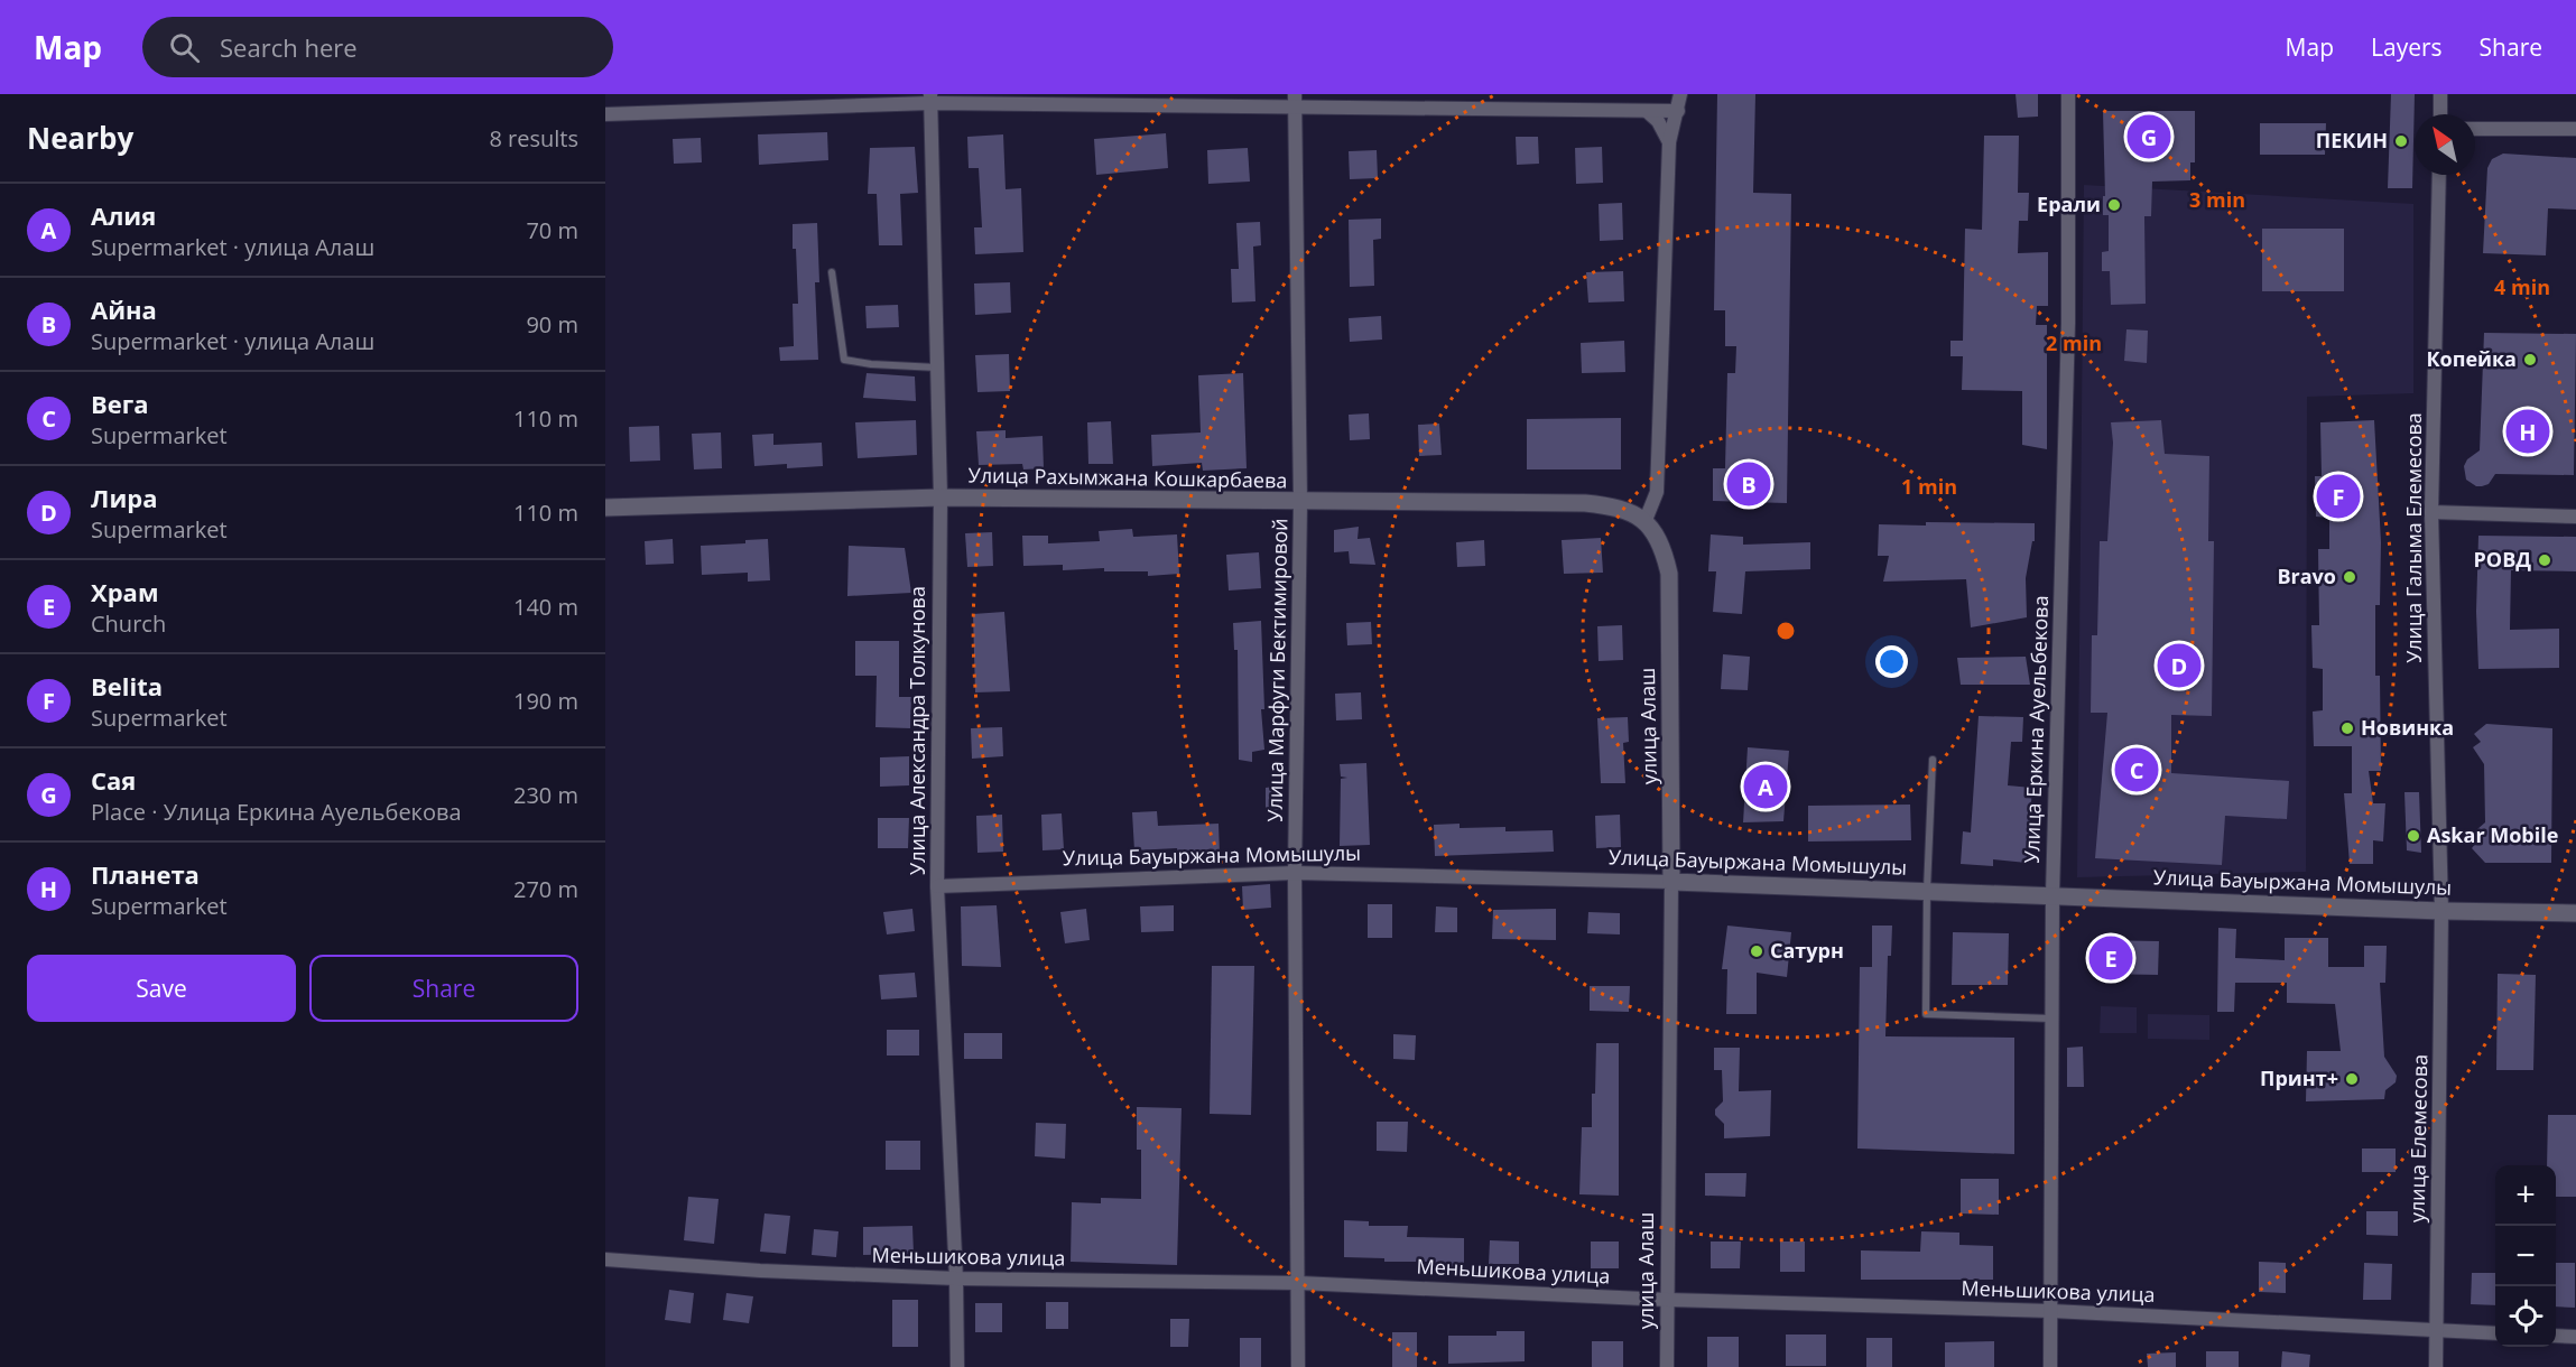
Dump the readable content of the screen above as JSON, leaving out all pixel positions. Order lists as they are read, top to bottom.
{
  "streets": {
    "street": [
      "Улица Рахымжана Кошкарбаева",
      "Улица Галыма Елемесова",
      "Улица Марфуги Бектимировой",
      "улица Алаш",
      "Улица Еркина Ауельбекова",
      "Улица Александра Толкунова",
      "Улица Бауыржана Момышулы",
      "улица Елемесова",
      "Меньшикова улица"
    ]
  },
  "crossings": [
    ["Улица Рахымжана Кошкарбаева", "Улица Марфуги Бектимировой"],
    ["Улица Рахымжана Кошкарбаева", "улица Алаш"],
    ["Улица Рахымжана Кошкарбаева", "Улица Александра Толкунова"],
    ["Улица Галыма Елемесова", "Улица Бауыржана Момышулы"],
    ["Улица Галыма Елемесова", "улица Елемесова"],
    ["Улица Марфуги Бектимировой", "Улица Бауыржана Момышулы"],
    ["Улица Марфуги Бектимировой", "Меньшикова улица"],
    ["улица Алаш", "Улица Бауыржана Момышулы"],
    ["улица Алаш", "Меньшикова улица"],
    ["Улица Еркина Ауельбекова", "Улица Бауыржана Момышулы"],
    ["Улица Еркина Ауельбекова", "Меньшикова улица"],
    ["Улица Александра Толкунова", "Улица Бауыржана Момышулы"],
    ["Улица Александра Толкунова", "Меньшикова улица"],
    ["Улица Бауыржана Момышулы", "улица Елемесова"],
    ["улица Елемесова", "Меньшикова улица"]
  ],
  "places": [
    "ПЕКИН",
    "Ерали",
    "Копейка",
    "РОВД",
    "Bravo",
    "Новинка",
    "Askar Mobile",
    "Сатурн",
    "Принт+"
  ],
  "north": "top left",
  "page": {
    "header": "Map",
    "search": "Search here",
    "nav": ["Map", "Layers", "Share"],
    "heading": ["Nearby", "8 results"],
    "pins": [
      "G",
      "H",
      "B",
      "F",
      "D",
      "C",
      "A",
      "E"
    ],
    "list": [
      {
        "mark": "A",
        "name": "Алия",
        "note": "Supermarket · улица Алаш",
        "value": "70 m"
      },
      {
        "mark": "B",
        "name": "Айна",
        "note": "Supermarket · улица Алаш",
        "value": "90 m"
      },
      {
        "mark": "C",
        "name": "Вега",
        "note": "Supermarket",
        "value": "110 m"
      },
      {
        "mark": "D",
        "name": "Лира",
        "note": "Supermarket",
        "value": "110 m"
      },
      {
        "mark": "E",
        "name": "Храм",
        "note": "Church",
        "value": "140 m"
      },
      {
        "mark": "F",
        "name": "Belita",
        "note": "Supermarket",
        "value": "190 m"
      },
      {
        "mark": "G",
        "name": "Сая",
        "note": "Place · Улица Еркина Ауельбекова",
        "value": "230 m"
      },
      {
        "mark": "H",
        "name": "Планета",
        "note": "Supermarket",
        "value": "270 m"
      }
    ],
    "buttons": ["Save", "Share"],
    "map_buttons": ["+", "−"]
  },
  "rings": [
    "3 min",
    "4 min",
    "2 min",
    "1 min"
  ]
}
